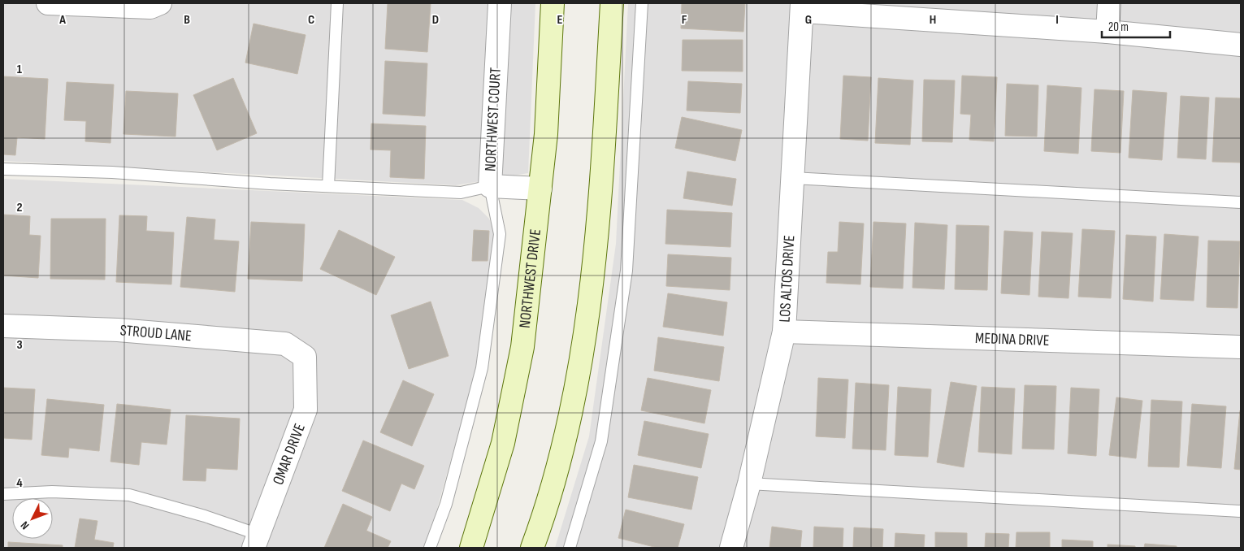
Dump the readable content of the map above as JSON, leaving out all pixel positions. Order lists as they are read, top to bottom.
{
  "streets": {
    "main road": ["NORTHWEST DRIVE"],
    "street": [
      "NORTHWEST COURT",
      "LOS ALTOS DRIVE",
      "STROUD LANE",
      "MEDINA DRIVE",
      "OMAR DRIVE"
    ]
  },
  "crossings": [
    ["NORTHWEST COURT", "NORTHWEST DRIVE"],
    ["LOS ALTOS DRIVE", "MEDINA DRIVE"],
    ["STROUD LANE", "OMAR DRIVE"]
  ],
  "scale_bar": "20 m",
  "north": "bottom left",
  "grid": {
    "columns": [
      "A",
      "B",
      "C",
      "D",
      "E",
      "F",
      "G",
      "H",
      "I"
    ],
    "rows": [
      "1",
      "2",
      "3",
      "4"
    ]
  }
}
